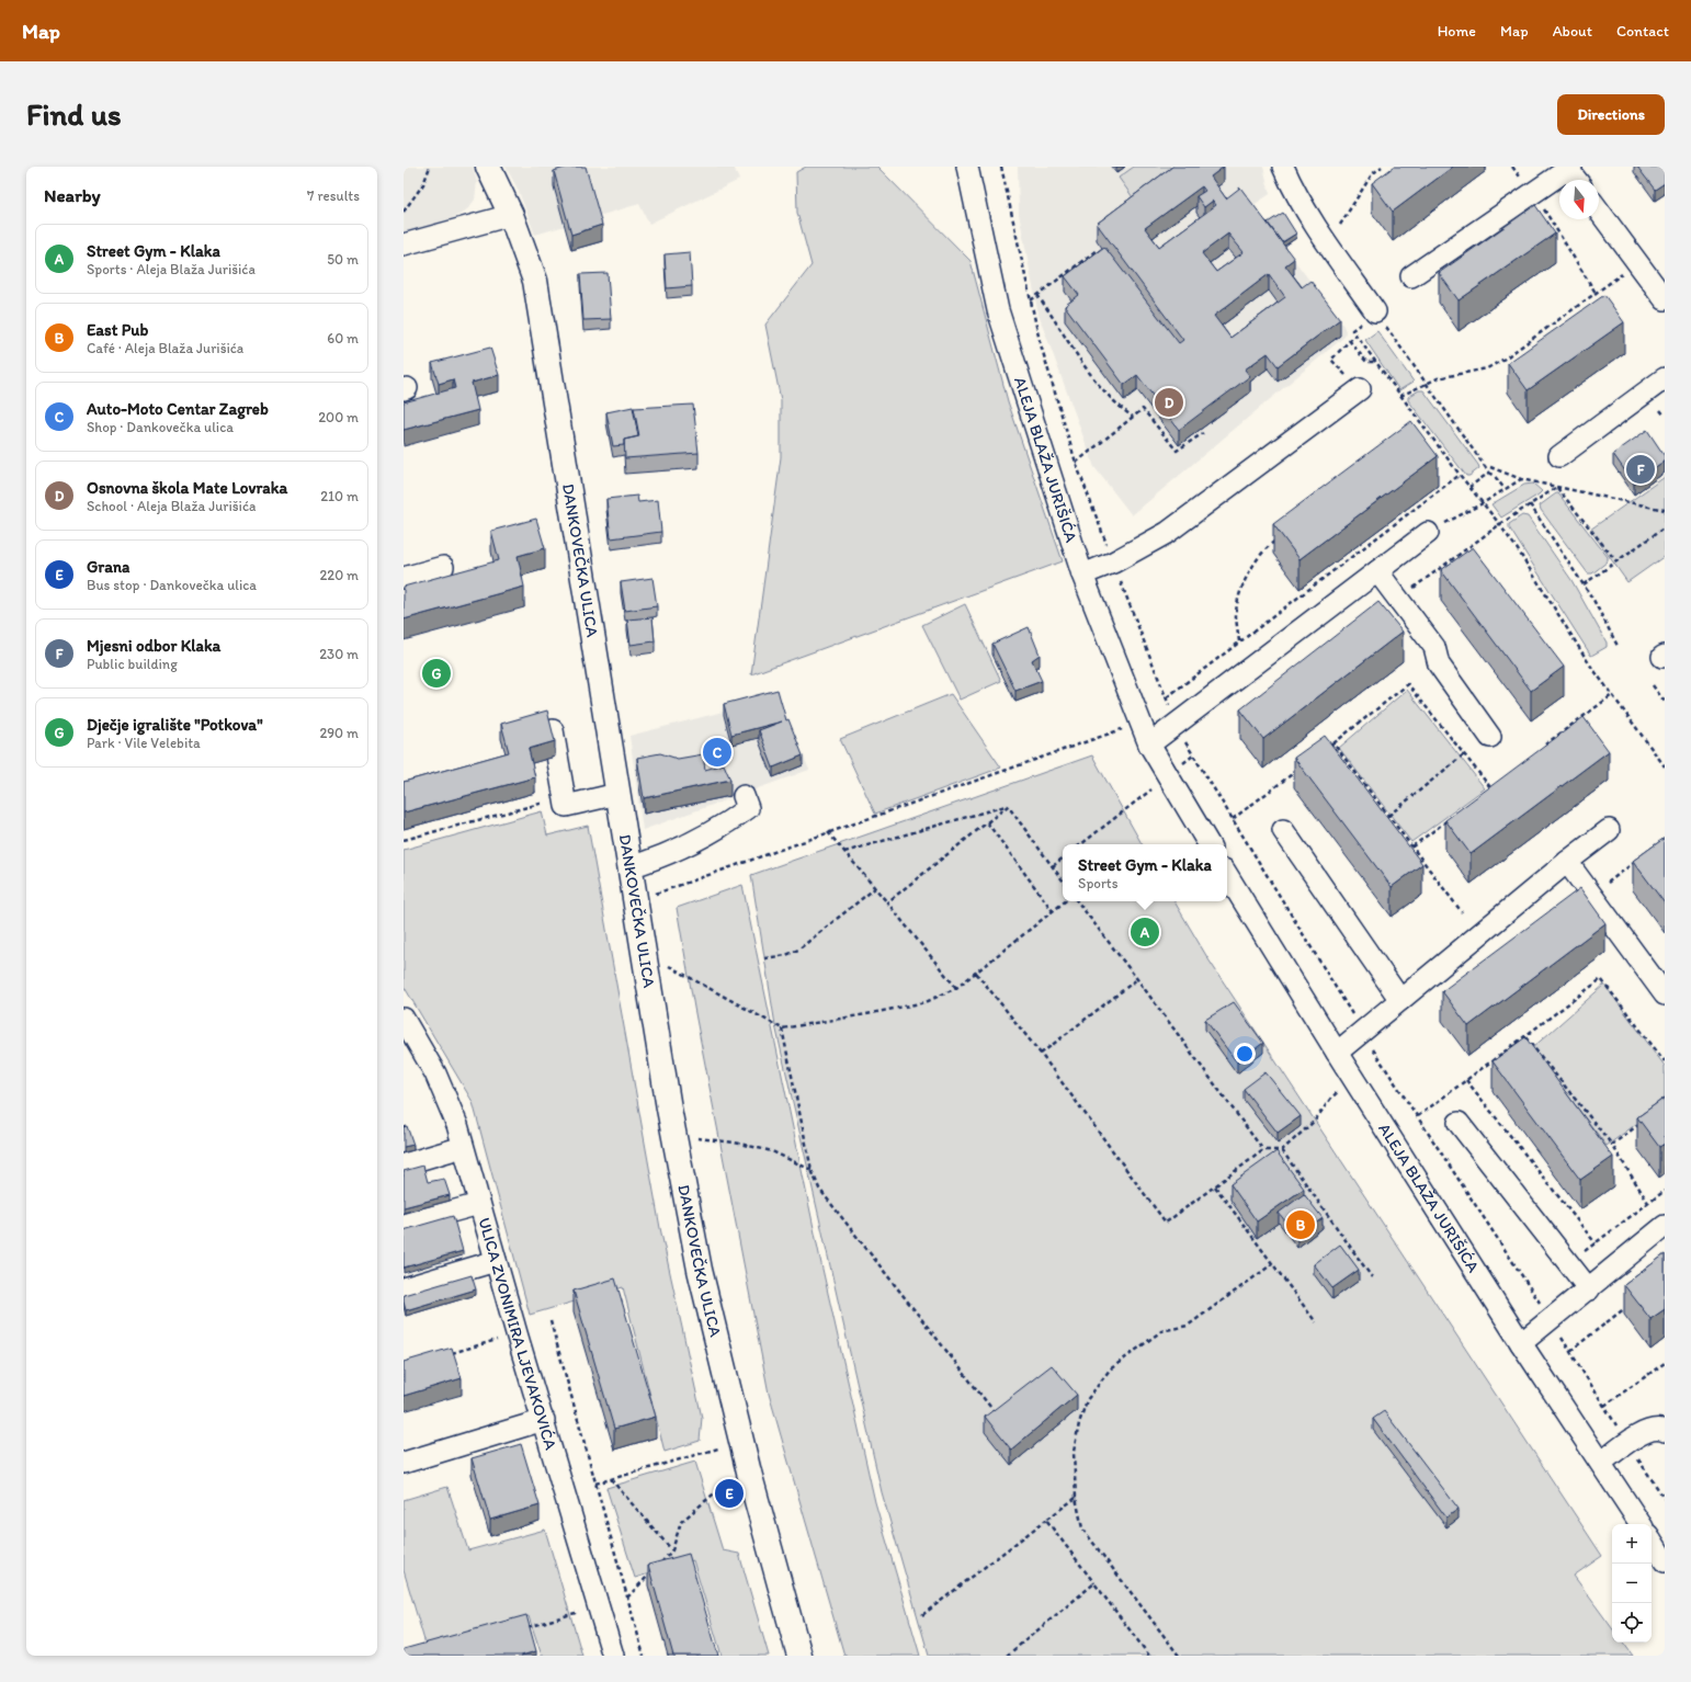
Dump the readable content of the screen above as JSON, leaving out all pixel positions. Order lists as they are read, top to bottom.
{
  "streets": {
    "main road": ["DANKOVEČKA ULICA"],
    "street": ["ALEJA BLAŽA JURIŠIĆA", "ULICA ZVONIMIRA LJEVAKOVIĆA"]
  },
  "north": "bottom",
  "page": {
    "header": "Map",
    "nav": [
      "Home",
      "Map",
      "About",
      "Contact"
    ],
    "buttons": "Directions",
    "title": "Find us",
    "heading": ["Nearby", "7 results"],
    "list": [
      {
        "mark": "A",
        "name": "Street Gym - Klaka",
        "note": "Sports · Aleja Blaža Jurišića",
        "value": "50 m"
      },
      {
        "mark": "B",
        "name": "East Pub",
        "note": "Café · Aleja Blaža Jurišića",
        "value": "60 m"
      },
      {
        "mark": "C",
        "name": "Auto-Moto Centar Zagreb",
        "note": "Shop · Dankovečka ulica",
        "value": "200 m"
      },
      {
        "mark": "D",
        "name": "Osnovna škola Mate Lovraka",
        "note": "School · Aleja Blaža Jurišića",
        "value": "210 m"
      },
      {
        "mark": "E",
        "name": "Grana",
        "note": "Bus stop · Dankovečka ulica",
        "value": "220 m"
      },
      {
        "mark": "F",
        "name": "Mjesni odbor Klaka",
        "note": "Public building",
        "value": "230 m"
      },
      {
        "mark": "G",
        "name": "Dječje igralište \"Potkova\"",
        "note": "Park · Vile Velebita",
        "value": "290 m"
      }
    ],
    "pins": [
      "D",
      "F",
      "G",
      "C",
      "A",
      "B",
      "E"
    ],
    "popup": ["Street Gym - Klaka", "Sports"],
    "map_buttons": ["+", "−"]
  }
}
